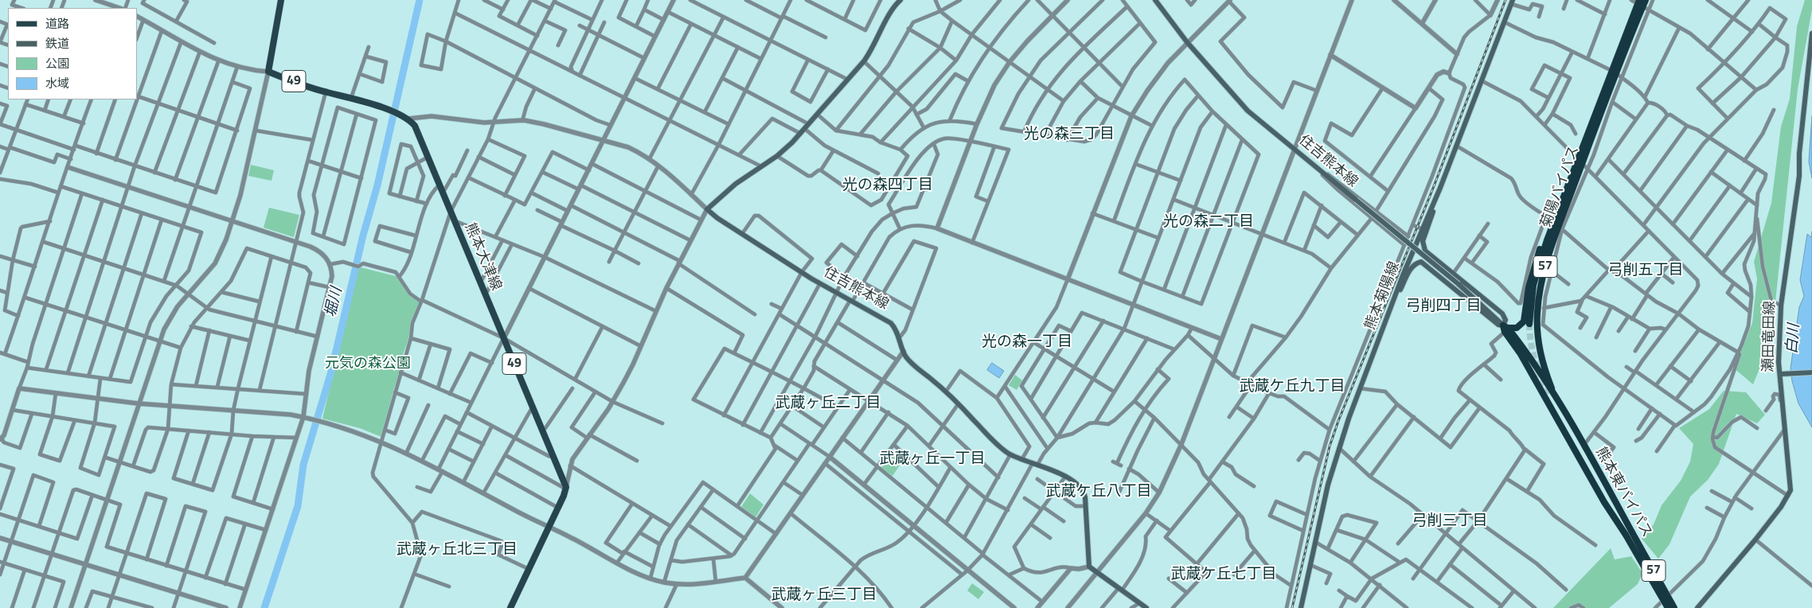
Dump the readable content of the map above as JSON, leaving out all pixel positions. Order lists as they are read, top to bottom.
{
  "streets": {
    "highway": ["菊陽バイパス", "57", "熊本東バイパス"],
    "main road": [
      "49",
      "住吉熊本線",
      "熊本大津線",
      "熊本菊陽線",
      "瀬田竜田線"
    ]
  },
  "crossings": [
    ["49", "熊本大津線"],
    ["菊陽バイパス", "熊本東バイパス"]
  ],
  "districts": [
    "光の森三丁目",
    "光の森四丁目",
    "光の森二丁目",
    "弓削五丁目",
    "弓削四丁目",
    "光の森一丁目",
    "武蔵ケ丘九丁目",
    "武蔵ヶ丘二丁目",
    "武蔵ヶ丘一丁目",
    "武蔵ケ丘八丁目",
    "弓削三丁目",
    "武蔵ヶ丘北三丁目",
    "武蔵ケ丘七丁目",
    "武蔵ヶ丘三丁目"
  ],
  "water": ["堀川", "白川"],
  "parks": ["元気の森公園"],
  "legend": [
    "道路",
    "鉄道",
    "公園",
    "水域"
  ]
}
